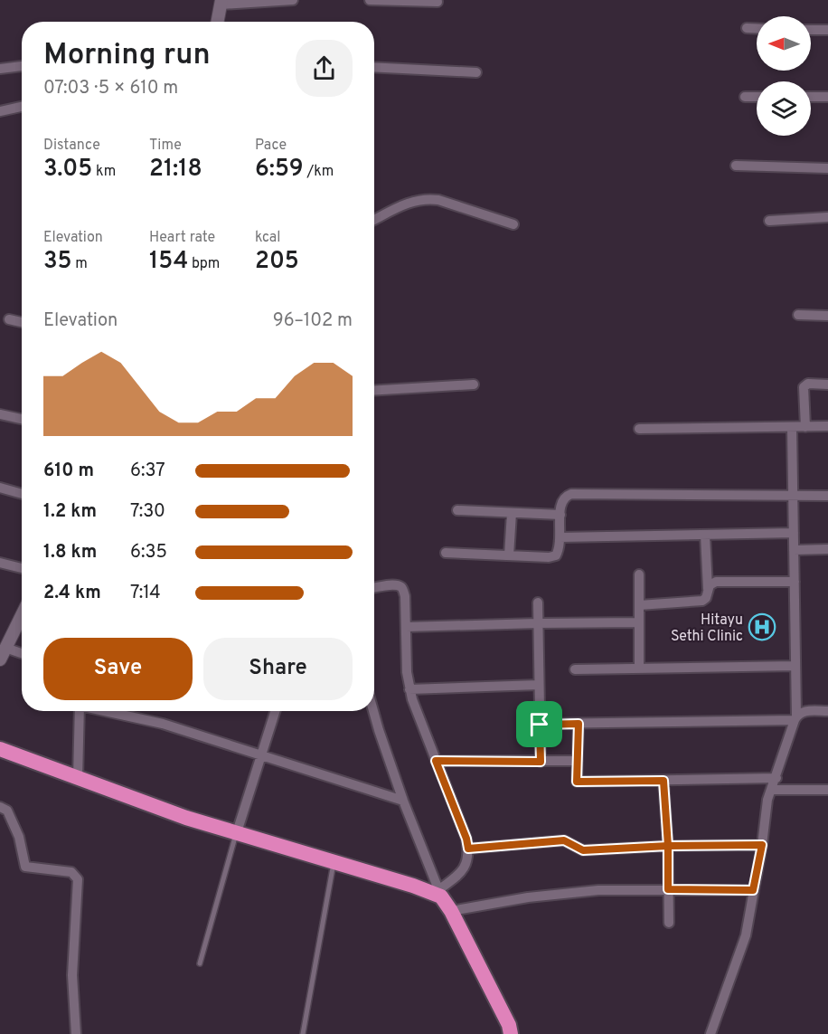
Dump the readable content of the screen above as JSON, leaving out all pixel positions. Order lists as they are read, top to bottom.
{
  "places": {
    "hospital": ["Hitayu Sethi Clinic"]
  },
  "north": "left",
  "page": {
    "heading": ["Morning run", "07:03 · 5 × 610 m"],
    "stats": [
      ["Distance", "3.05 km"],
      ["Time", "21:18"],
      ["Pace", "6:59 /km"],
      ["Elevation", "35 m"],
      ["Heart rate", "154 bpm"],
      ["kcal", "205"]
    ],
    "chart": ["Elevation", "96–102 m"],
    "list": [
      {
        "name": "610 m",
        "note": "6:37"
      },
      {
        "name": "1.2 km",
        "note": "7:30"
      },
      {
        "name": "1.8 km",
        "note": "6:35"
      },
      {
        "name": "2.4 km",
        "note": "7:14"
      }
    ],
    "buttons": ["Save", "Share"]
  }
}
